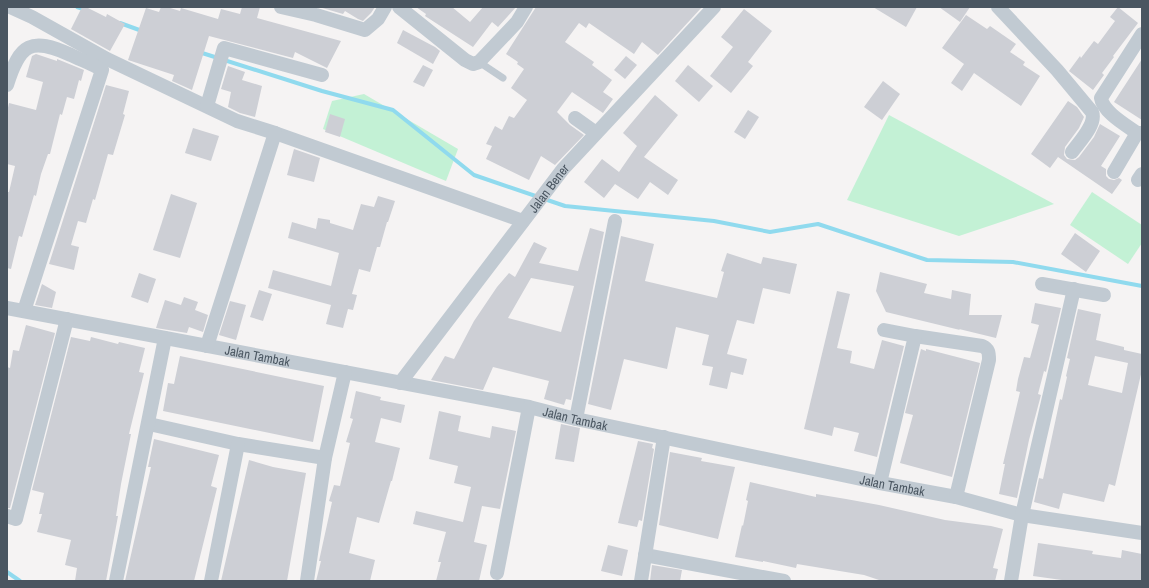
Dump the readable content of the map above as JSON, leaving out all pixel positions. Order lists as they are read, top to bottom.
{
  "streets": {
    "street": ["Jalan Bener", "Jalan Tambak"]
  },
  "crossings": [
    ["Jalan Bener", "Jalan Tambak"]
  ]
}
